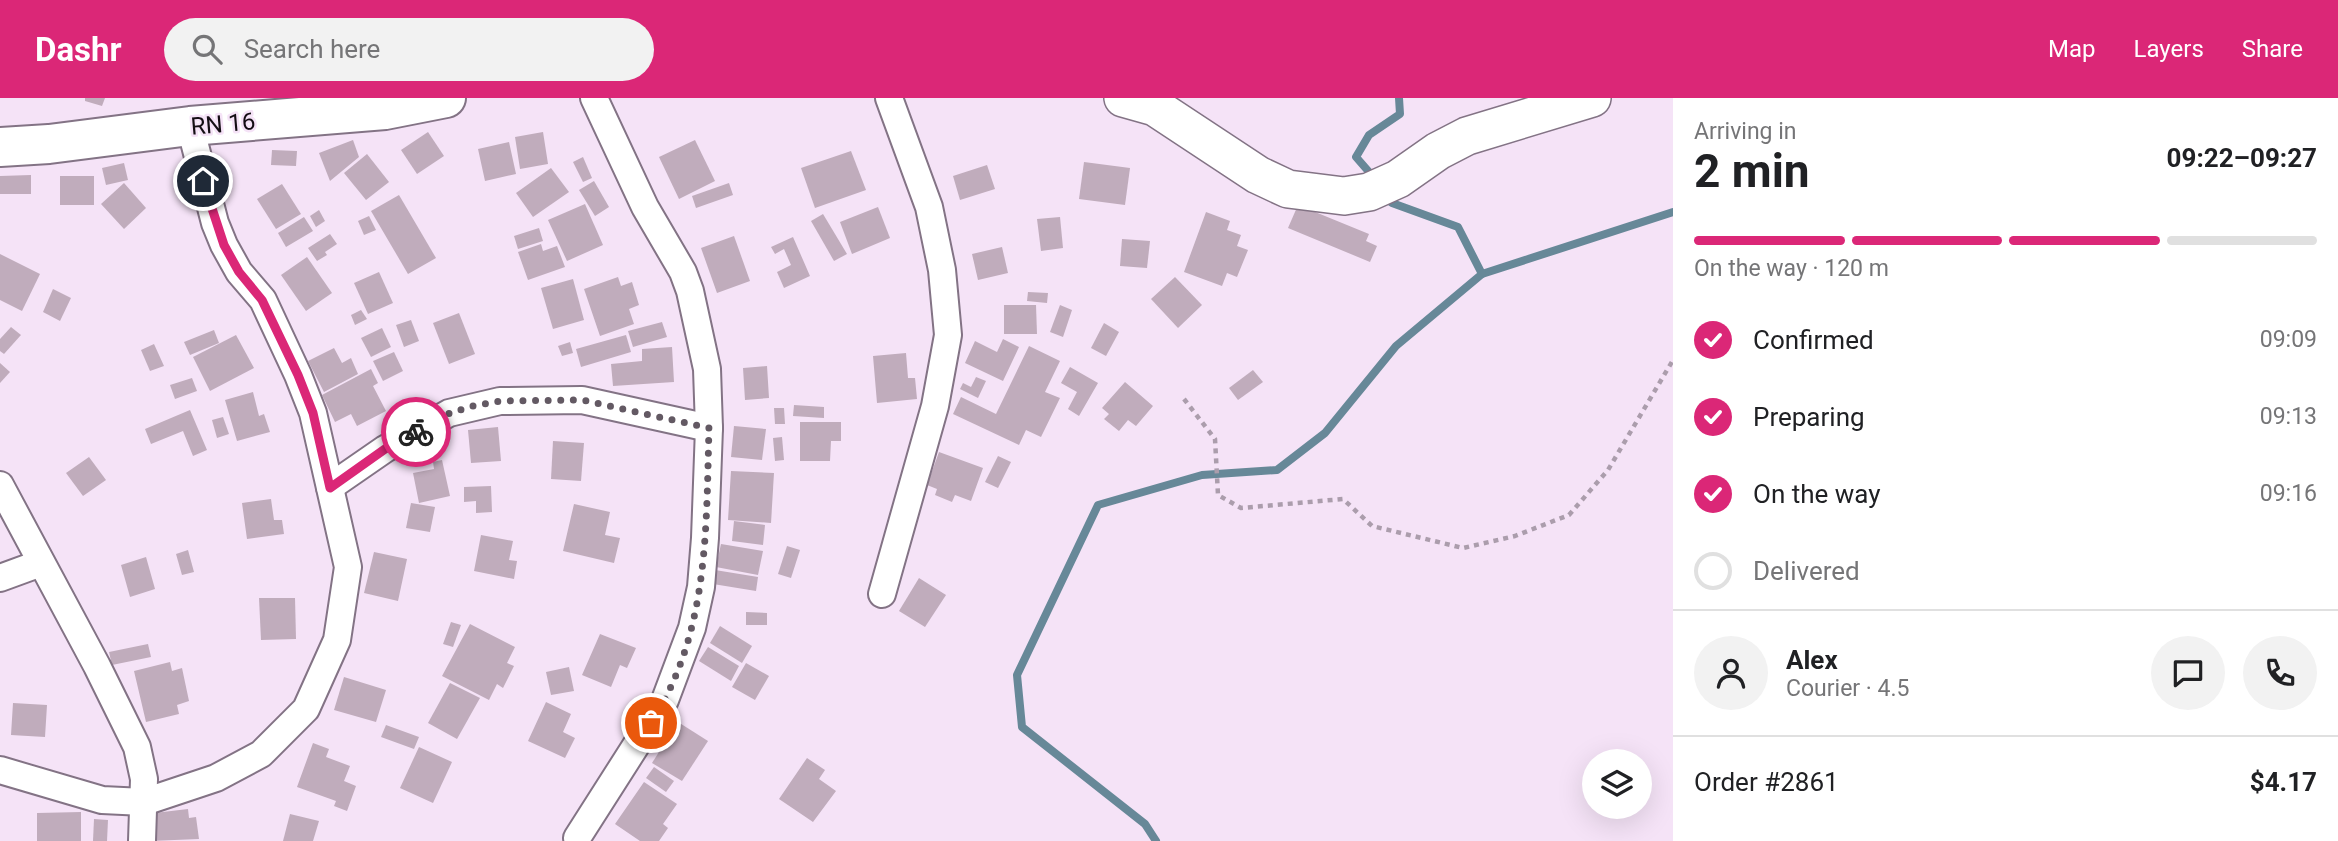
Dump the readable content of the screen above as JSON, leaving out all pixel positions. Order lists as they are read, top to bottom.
{
  "streets": {
    "main road": ["RN 16"]
  },
  "page": {
    "header": "Dashr",
    "search": "Search here",
    "nav": ["Map", "Layers", "Share"],
    "heading": ["2 min", "Arriving in", "09:22–09:27"],
    "panel": [
      "Alex",
      "Courier · 4.5",
      "Order #2861",
      "$4.17"
    ],
    "bar": "On the way · 120 m",
    "list": [
      ["Confirmed", "09:09"],
      ["Preparing", "09:13"],
      ["On the way", "09:16"],
      "Delivered"
    ]
  }
}
